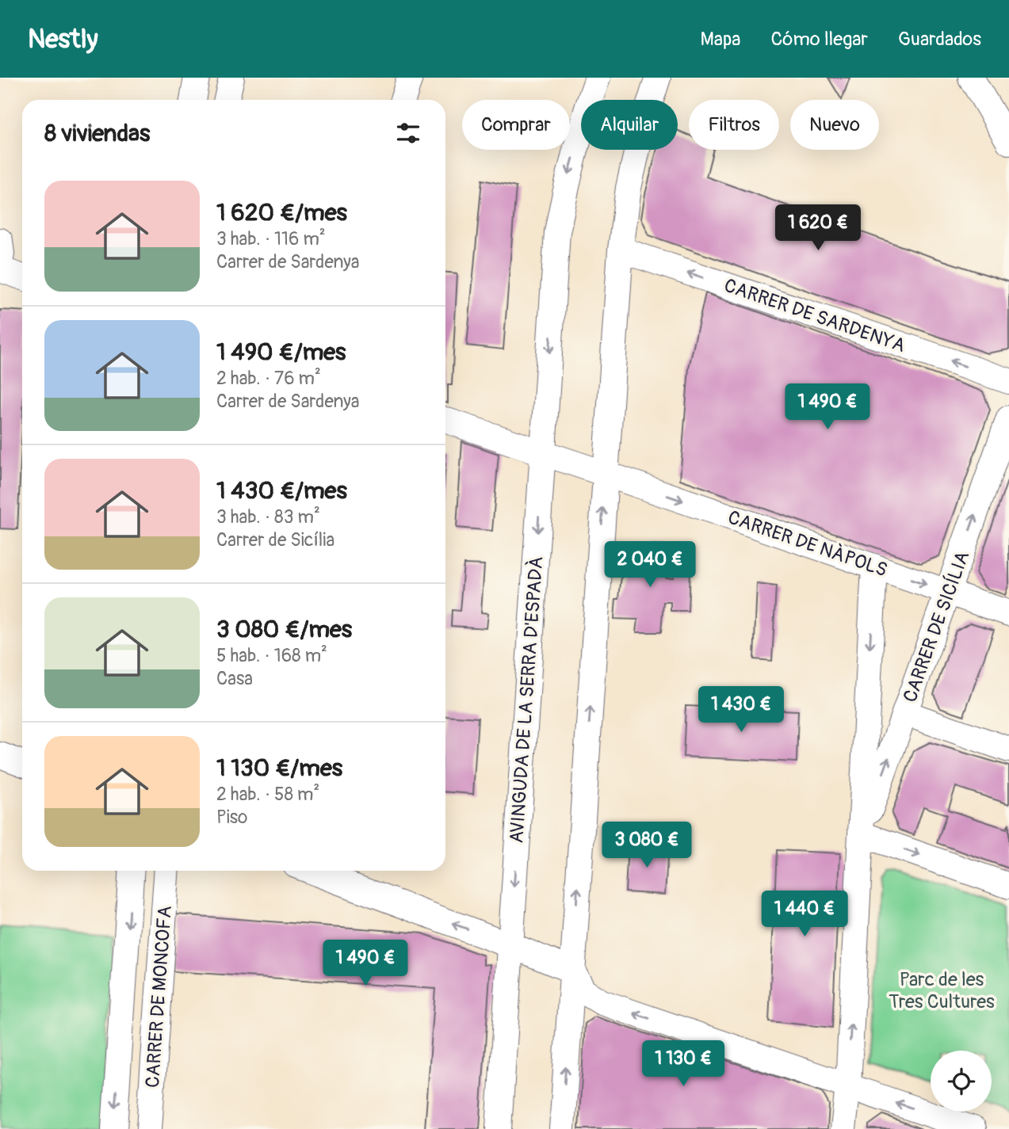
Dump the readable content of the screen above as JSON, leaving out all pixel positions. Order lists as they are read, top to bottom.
{
  "streets": {
    "street": [
      "CARRER DE SARDENYA",
      "CARRER DE NÀPOLS",
      "CARRER DE SICÍLIA",
      "AVINGUDA DE LA SERRA D'ESPADÀ",
      "CARRER DE MONCOFA"
    ]
  },
  "crossings": [
    ["CARRER DE NÀPOLS", "CARRER DE SICÍLIA"]
  ],
  "one_way": ["CARRER DE SARDENYA", "CARRER DE NÀPOLS"],
  "parks": ["Parc de les Tres Cultures"],
  "page": {
    "header": "Nestly",
    "nav": ["Mapa", "Cómo llegar", "Guardados"],
    "chip": [
      "Comprar",
      "Alquilar",
      "Filtros",
      "Nuevo"
    ],
    "heading": "8 viviendas",
    "list": [
      {
        "name": "1 620 €/mes",
        "note": "3 hab. · 116 m² · Carrer de Sardenya"
      },
      {
        "name": "1 490 €/mes",
        "note": "2 hab. · 76 m² · Carrer de Sardenya"
      },
      {
        "name": "1 430 €/mes",
        "note": "3 hab. · 83 m² · Carrer de Sicília"
      },
      {
        "name": "3 080 €/mes",
        "note": "5 hab. · 168 m² · Casa"
      },
      {
        "name": "1 130 €/mes",
        "note": "2 hab. · 58 m² · Piso"
      }
    ],
    "price": [
      "1 620 €",
      "1 490 €",
      "2 040 €",
      "1 430 €",
      "3 080 €",
      "1 440 €",
      "1 490 €",
      "1 130 €"
    ]
  }
}
